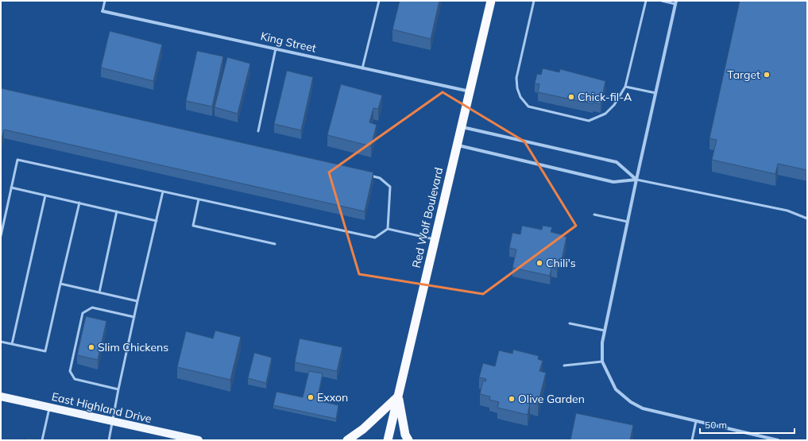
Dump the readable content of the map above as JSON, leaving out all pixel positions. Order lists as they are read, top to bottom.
{
  "streets": {
    "highway": ["Red Wolf Boulevard"],
    "main road": ["East Highland Drive"],
    "street": ["King Street"]
  },
  "crossings": [
    ["King Street", "Red Wolf Boulevard"]
  ],
  "places": [
    "Target",
    "Chick-fil-A",
    "Chili's",
    "Slim Chickens",
    "Exxon",
    "Olive Garden"
  ],
  "scale_bar": "50 m"
}
